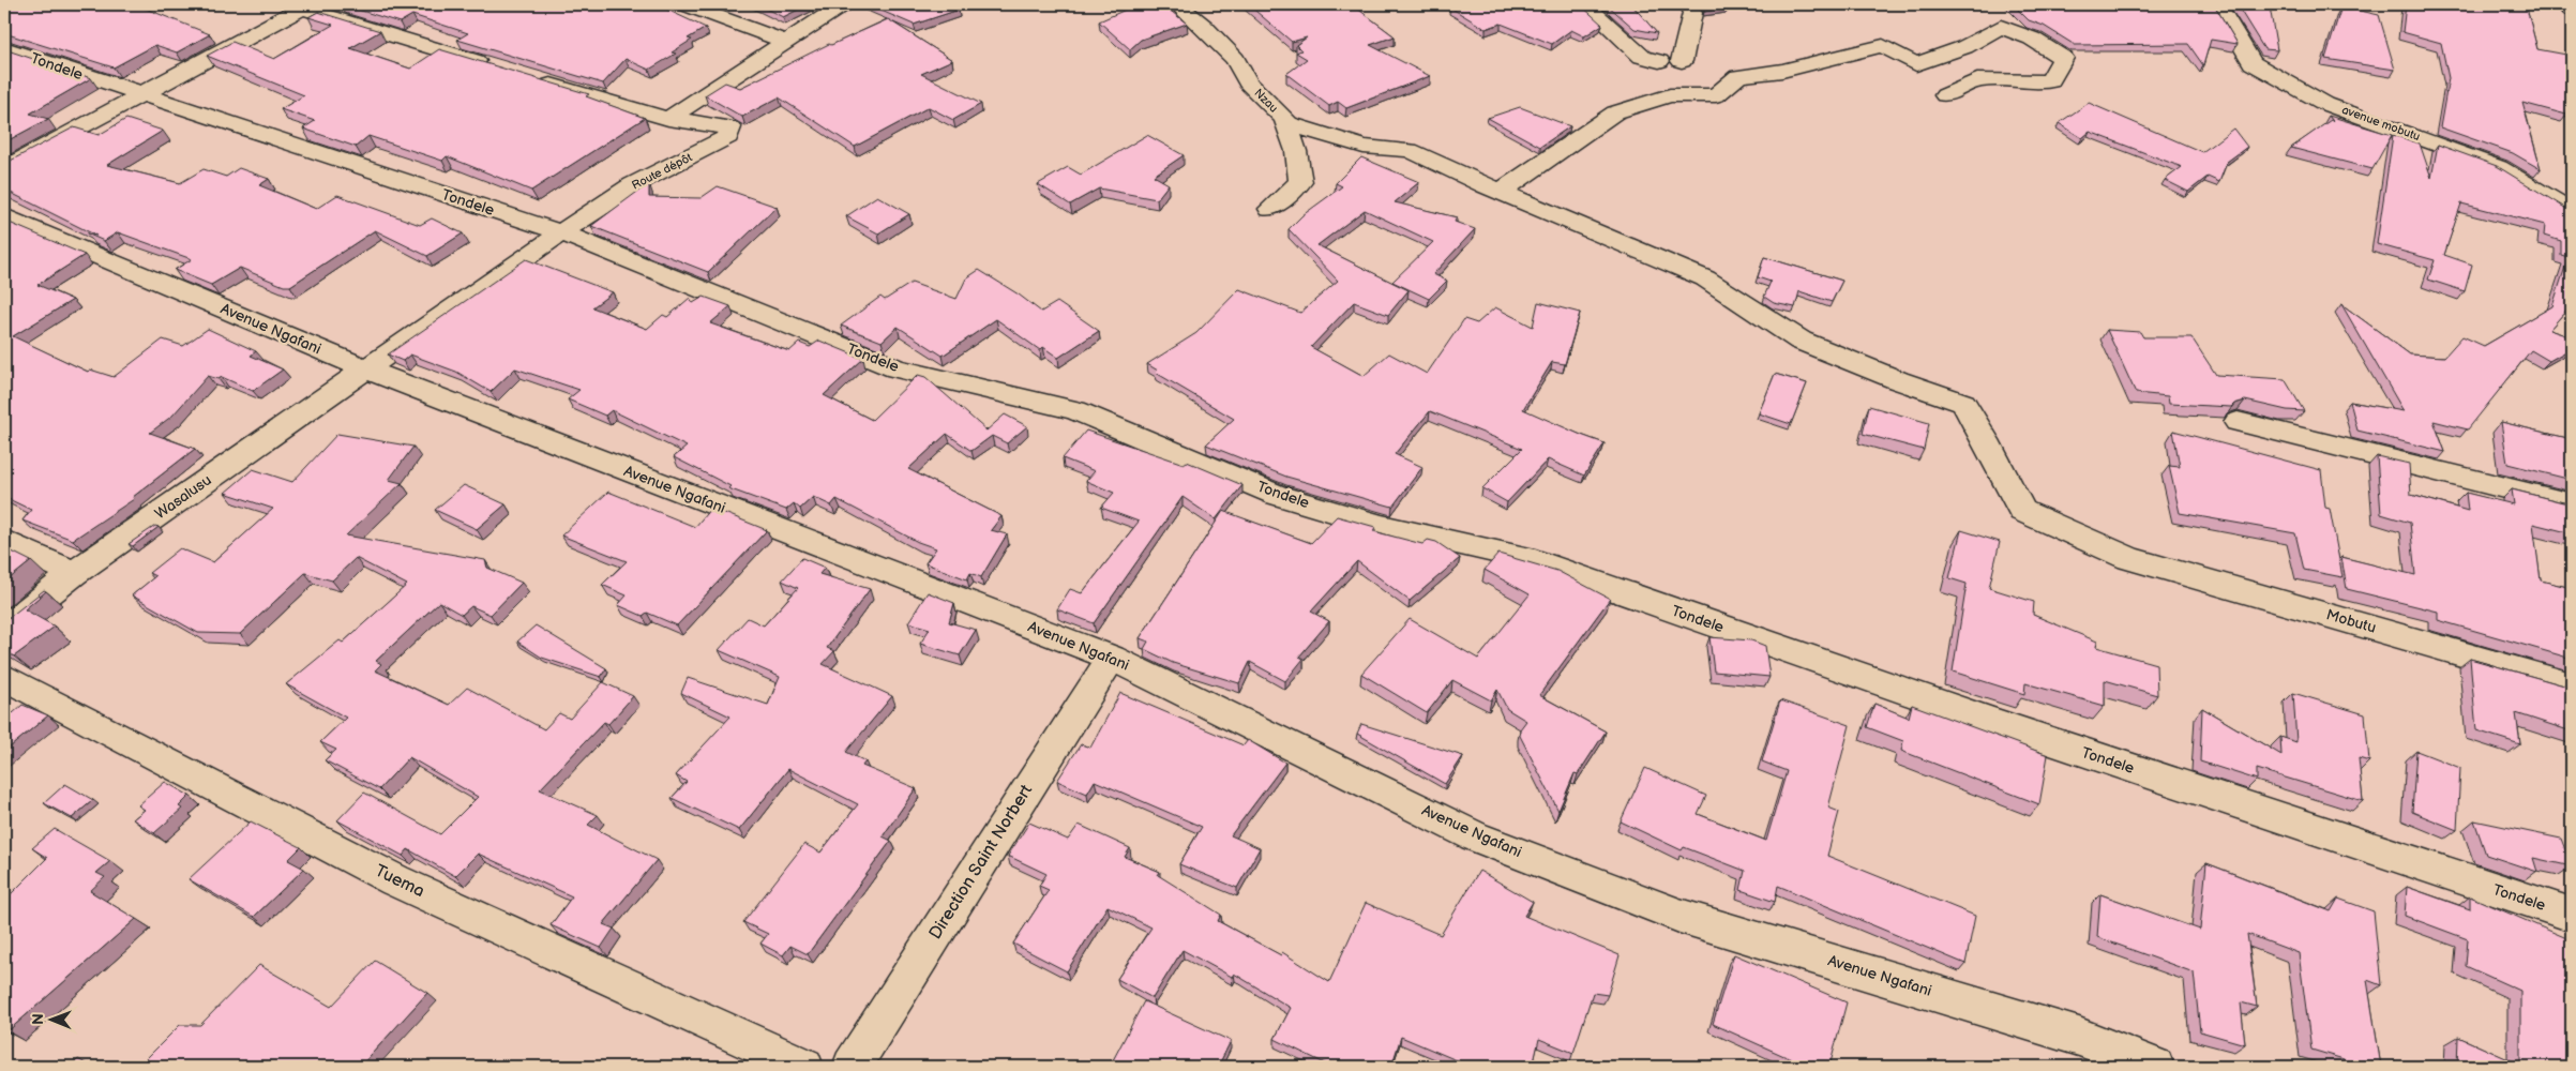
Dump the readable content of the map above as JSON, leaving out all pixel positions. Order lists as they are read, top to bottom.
{
  "streets": {
    "street": [
      "Tondele",
      "Nzau",
      "avenue mobutu",
      "Route dépôt",
      "Avenue Ngafani",
      "Wasalusu",
      "Mobutu",
      "Direction Saint Norbert",
      "Tuema"
    ]
  },
  "crossings": [
    ["Tondele", "Route dépôt"],
    ["Nzau", "Mobutu"],
    ["Route dépôt", "Avenue Ngafani"],
    ["Route dépôt", "Wasalusu"],
    ["Avenue Ngafani", "Wasalusu"],
    ["Avenue Ngafani", "Direction Saint Norbert"]
  ],
  "north": "left"
}
